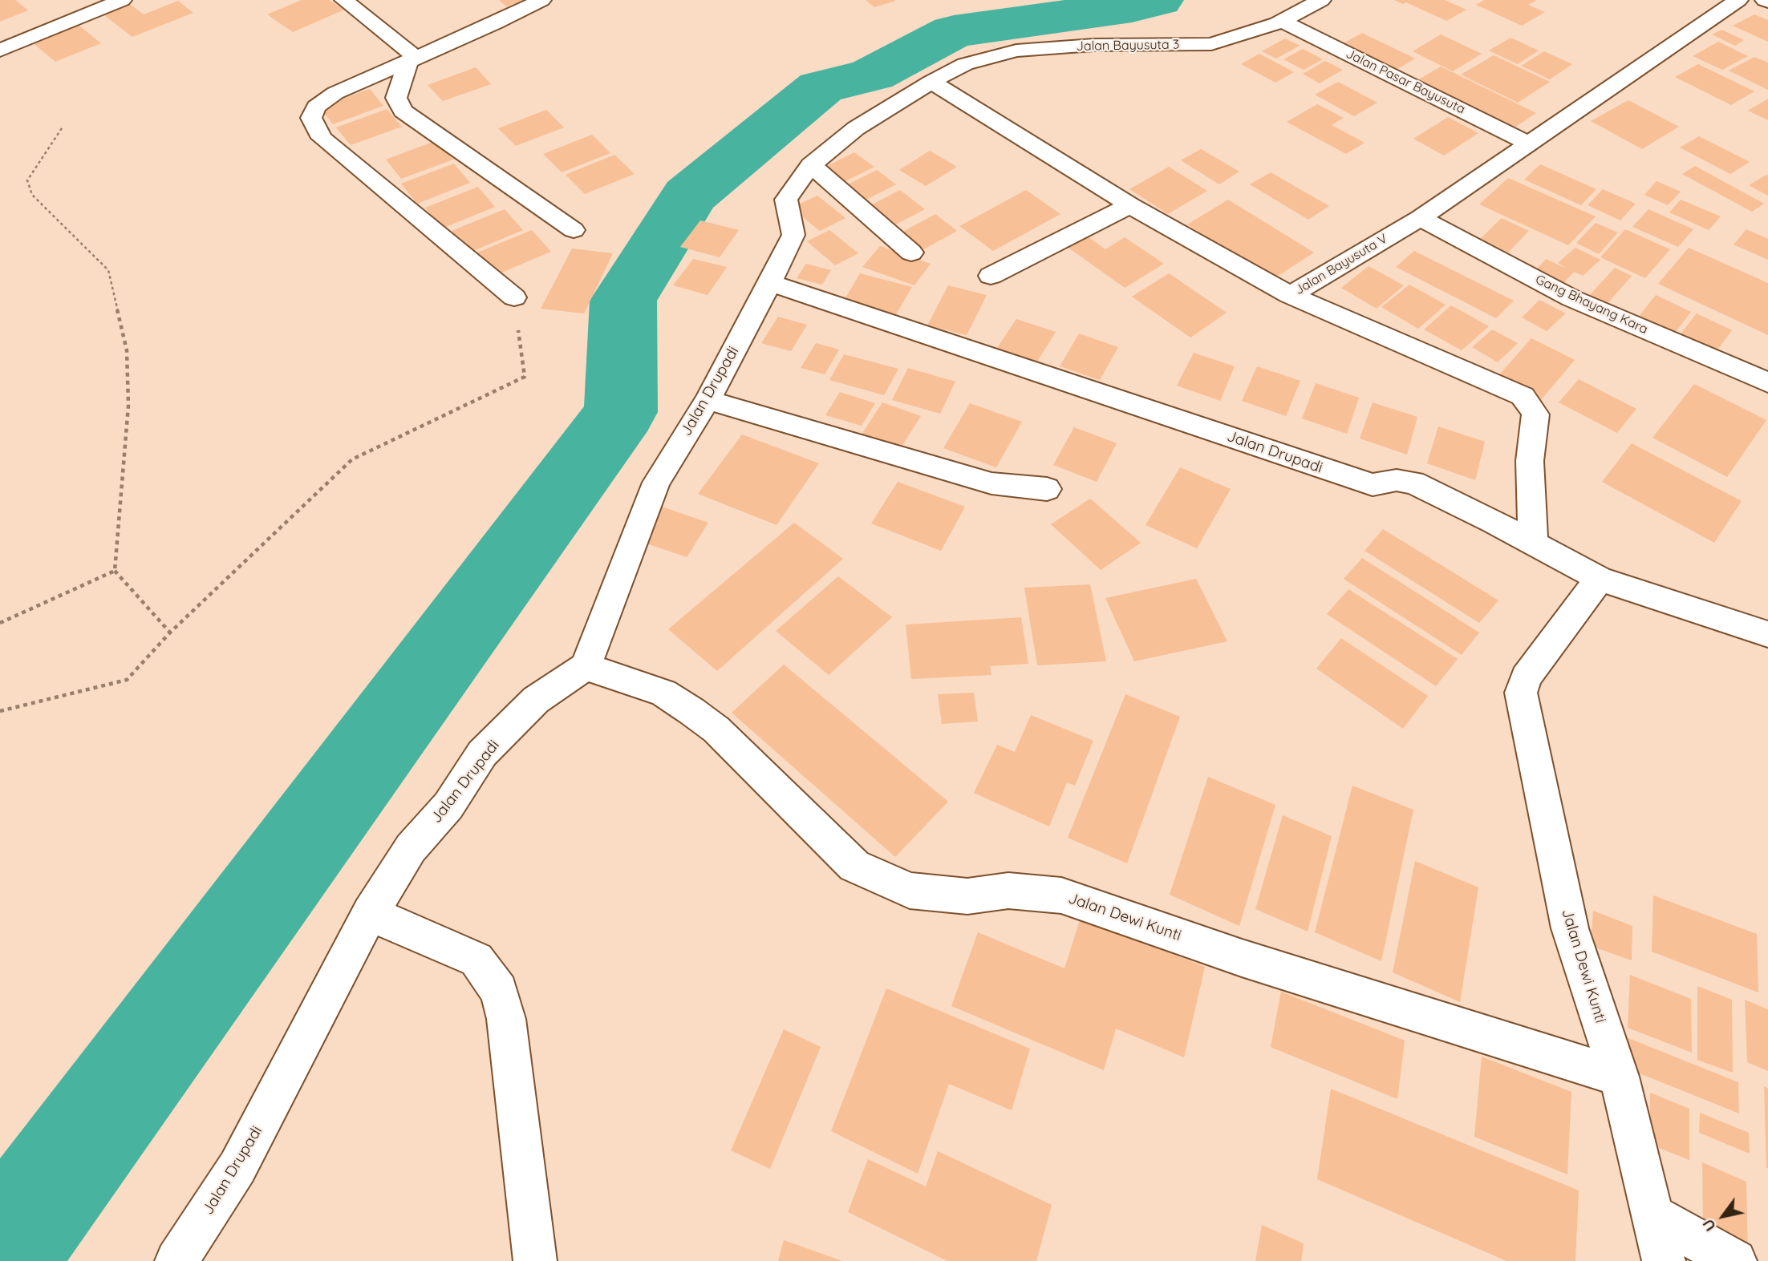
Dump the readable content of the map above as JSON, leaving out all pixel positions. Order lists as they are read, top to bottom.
{
  "streets": {
    "street": [
      "Jalan Bayusuta 3",
      "Jalan Pasar Bayusuta",
      "Jalan Bayusuta V",
      "Gang Bhayang Kara",
      "Jalan Drupadi",
      "Jalan Dewi Kunti"
    ]
  },
  "crossings": [
    ["Jalan Bayusuta 3", "Jalan Pasar Bayusuta"],
    ["Jalan Bayusuta 3", "Jalan Bayusuta V"],
    ["Jalan Bayusuta 3", "Jalan Drupadi"],
    ["Jalan Pasar Bayusuta", "Jalan Bayusuta V"],
    ["Jalan Bayusuta V", "Gang Bhayang Kara"],
    ["Jalan Bayusuta V", "Jalan Drupadi"],
    ["Jalan Drupadi", "Jalan Dewi Kunti"]
  ],
  "north": "bottom left"
}
